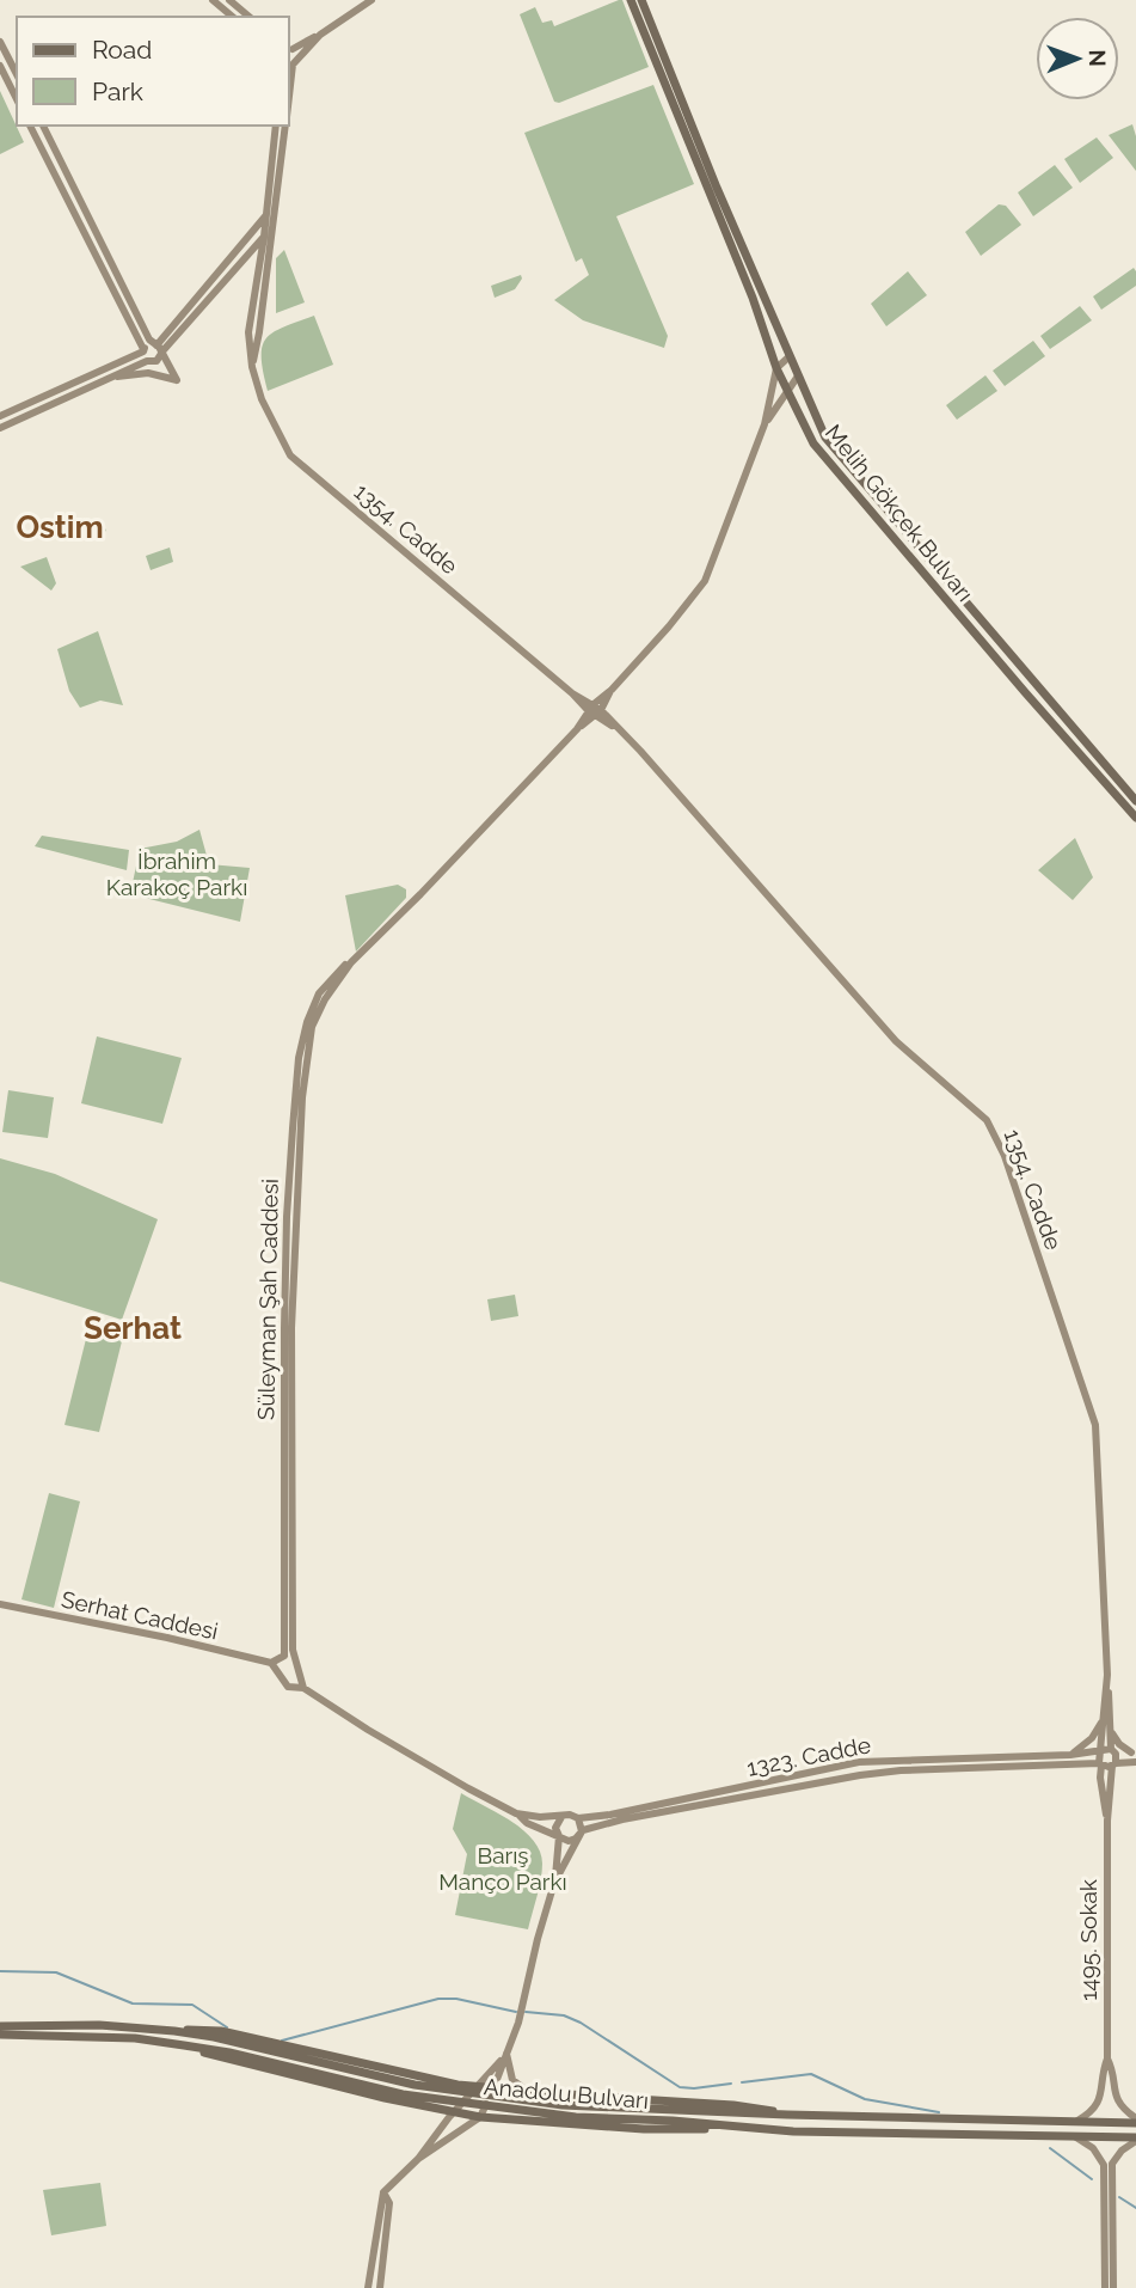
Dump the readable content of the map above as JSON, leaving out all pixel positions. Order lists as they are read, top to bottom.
{
  "streets": {
    "main road": [
      "Melih Gökçek Bulvarı",
      "1354. Cadde",
      "Süleyman Şah Caddesi",
      "Serhat Caddesi",
      "1323. Cadde",
      "1495. Sokak",
      "Anadolu Bulvarı"
    ]
  },
  "crossings": [
    ["1354. Cadde", "Süleyman Şah Caddesi"],
    ["1354. Cadde", "1323. Cadde"],
    ["1354. Cadde", "1495. Sokak"],
    ["Serhat Caddesi", "1323. Cadde"],
    ["1323. Cadde", "1495. Sokak"],
    ["1495. Sokak", "Anadolu Bulvarı"]
  ],
  "districts": ["Ostim", "Serhat"],
  "parks": ["İbrahim Karakoç Parkı", "Barış Manço Parkı"],
  "legend": ["Road", "Park"],
  "north": "right"
}
